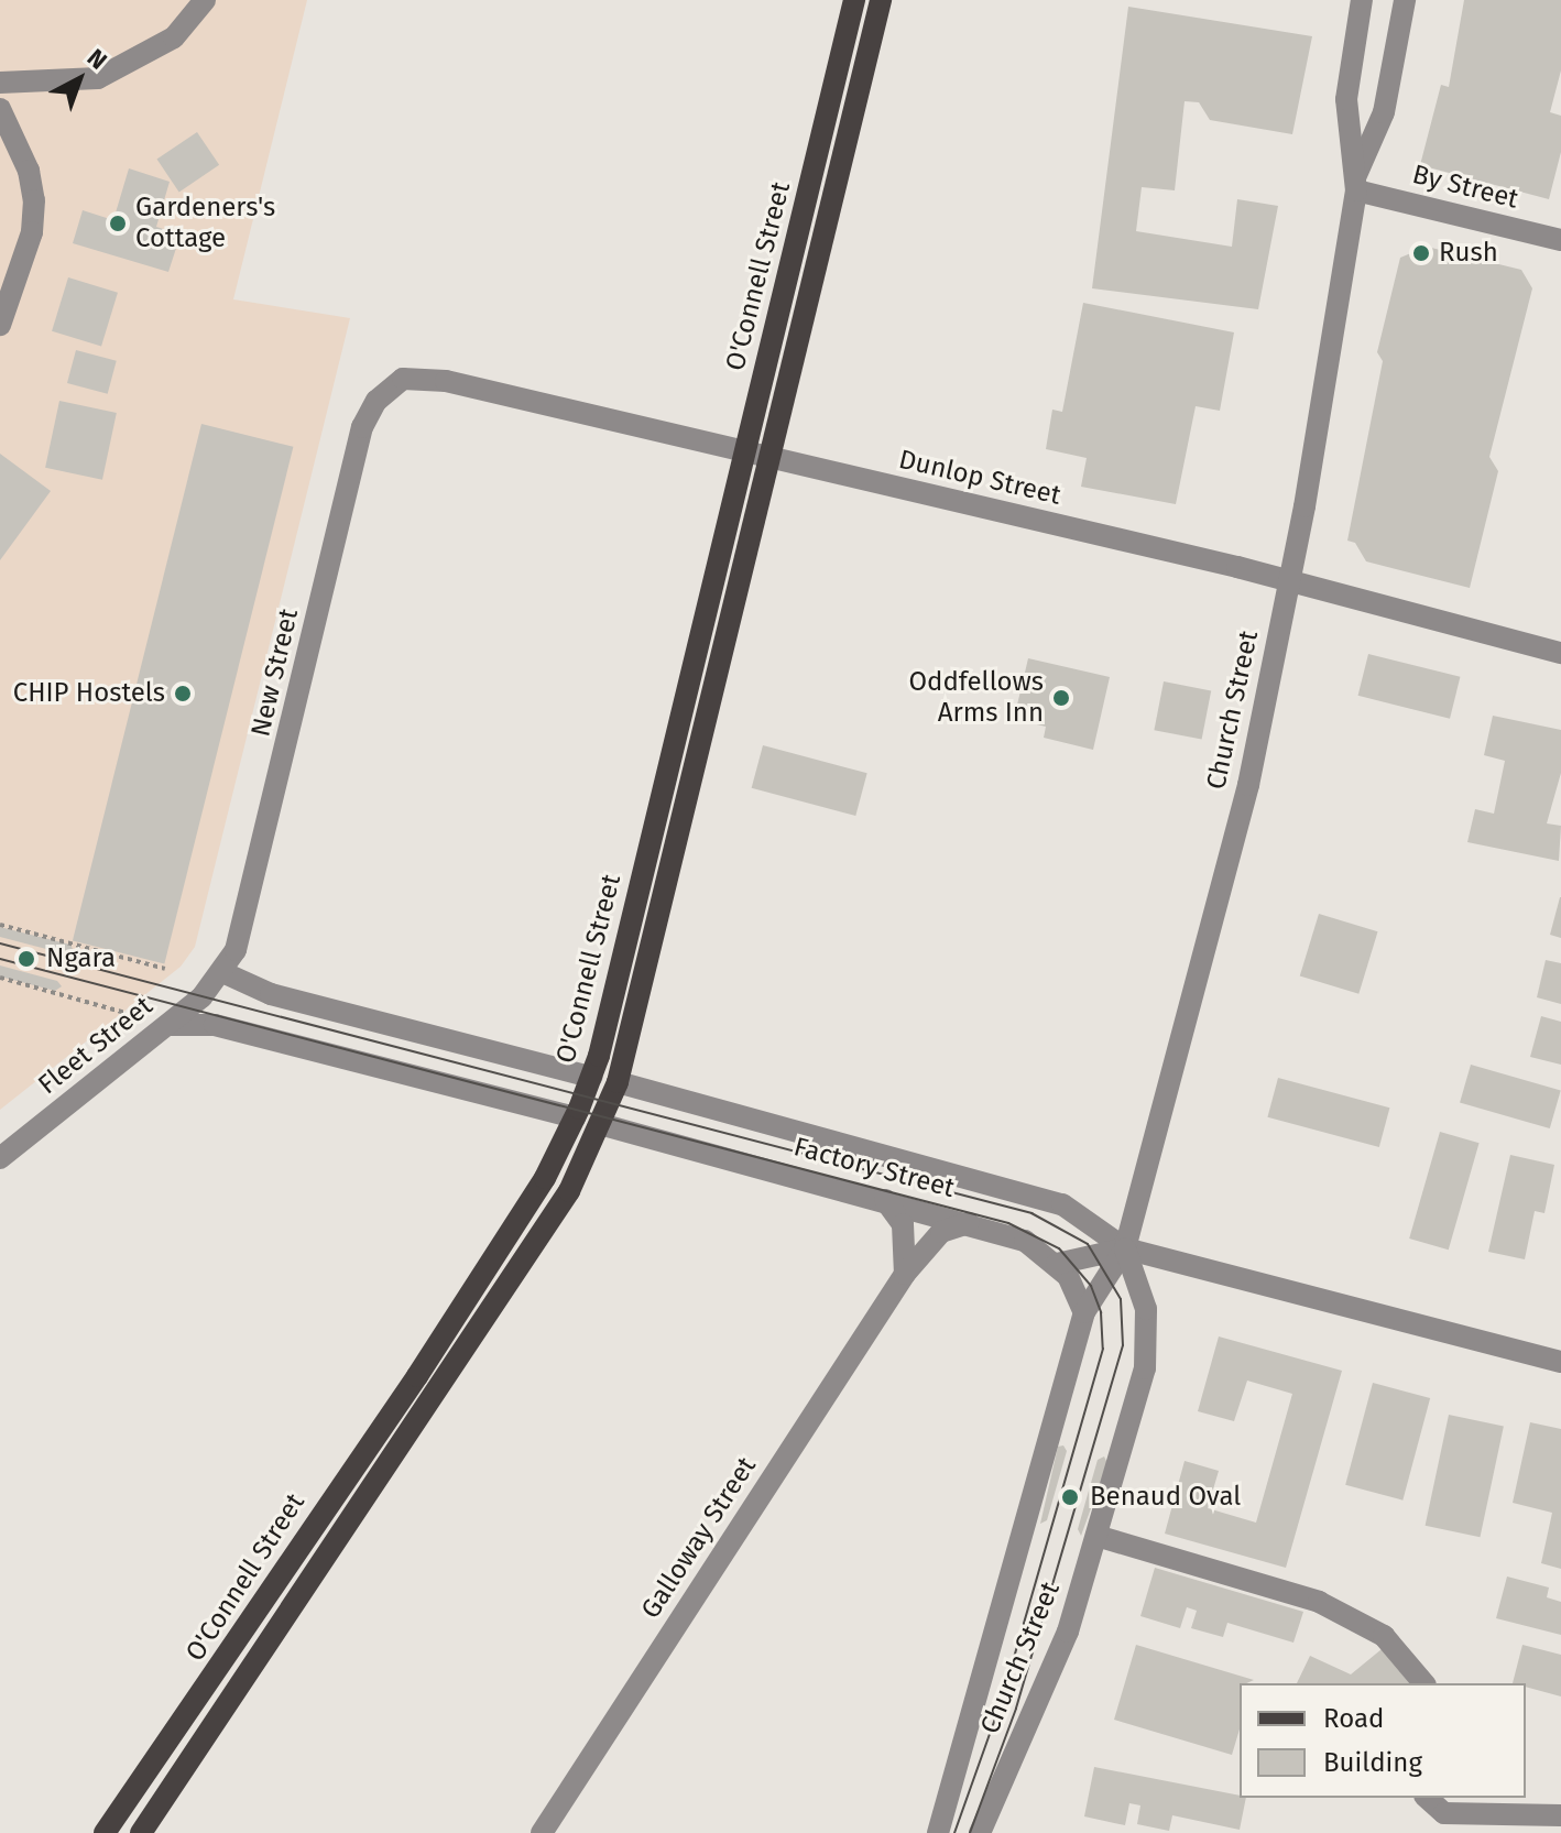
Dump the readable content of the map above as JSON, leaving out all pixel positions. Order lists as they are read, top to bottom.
{
  "streets": {
    "main road": ["O'Connell Street"],
    "street": [
      "By Street",
      "Dunlop Street",
      "New Street",
      "Church Street",
      "Fleet Street",
      "Factory Street",
      "Galloway Street"
    ]
  },
  "crossings": [
    ["By Street", "Church Street"],
    ["O'Connell Street", "Dunlop Street"],
    ["O'Connell Street", "Factory Street"],
    ["Dunlop Street", "New Street"],
    ["Dunlop Street", "Church Street"],
    ["New Street", "Fleet Street"],
    ["Church Street", "Factory Street"],
    ["Factory Street", "Galloway Street"]
  ],
  "places": [
    "Gardeners's Cottage",
    "Rush",
    "CHIP Hostels",
    "Oddfellows Arms Inn",
    "Ngara",
    "Benaud Oval"
  ],
  "legend": ["Road", "Building"],
  "north": "top right"
}
